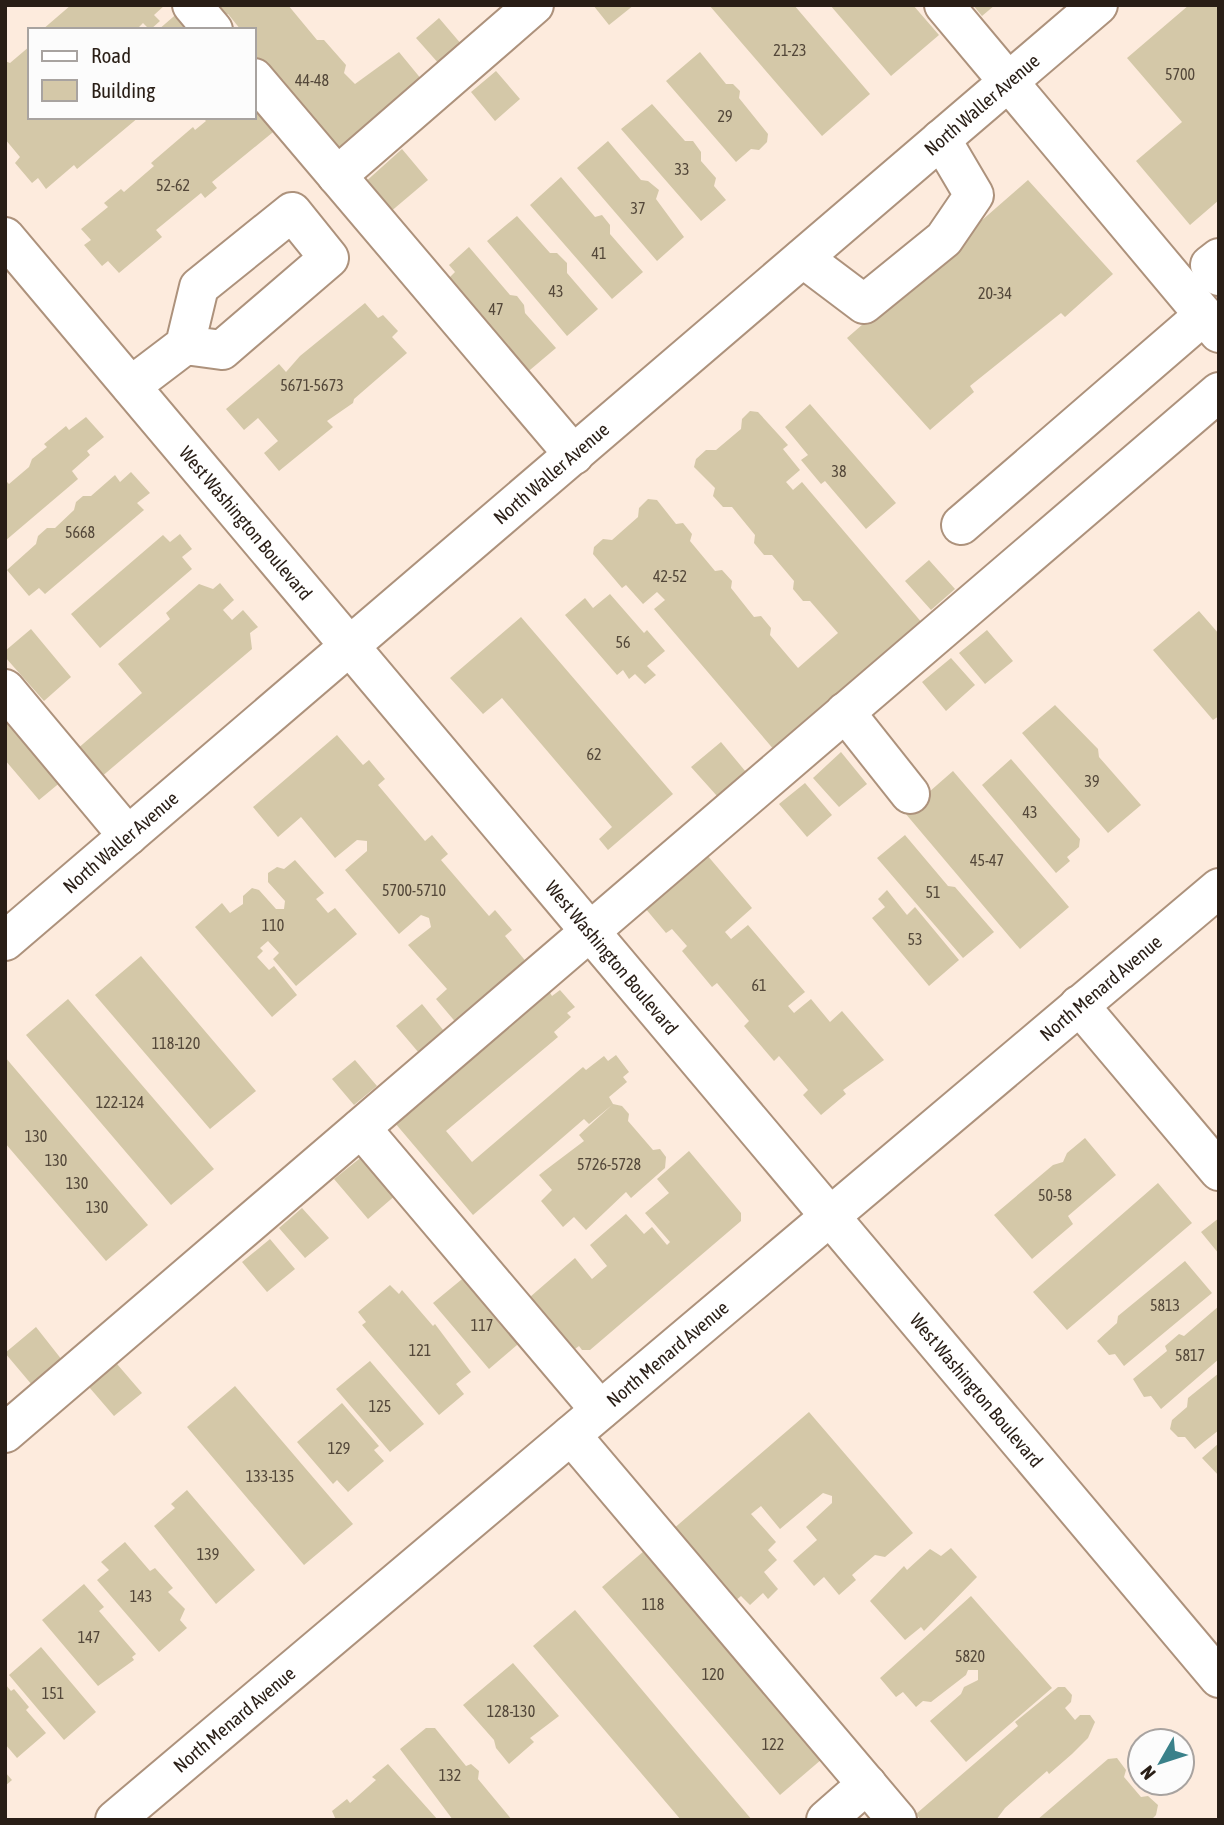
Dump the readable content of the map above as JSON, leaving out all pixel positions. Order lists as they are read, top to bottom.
{
  "streets": {
    "street": ["North Waller Avenue", "West Washington Boulevard", "North Menard Avenue"]
  },
  "crossings": [
    ["North Waller Avenue", "West Washington Boulevard"],
    ["West Washington Boulevard", "North Menard Avenue"]
  ],
  "house_numbers": [
    "21-23",
    "5700",
    "44-48",
    "29",
    "33",
    "52-62",
    "37",
    "41",
    "43",
    "20-34",
    "47",
    "5671-5673",
    "38",
    "5668",
    "42-52",
    "56",
    "62",
    "39",
    "43",
    "45-47",
    "5700-5710",
    "51",
    "110",
    "53",
    "61",
    "118-120",
    "122-124",
    "130",
    "130",
    "5726-5728",
    "130",
    "50-58",
    "130",
    "5813",
    "117",
    "121",
    "5817",
    "125",
    "129",
    "133-135",
    "139",
    "143",
    "118",
    "147",
    "5820",
    "120",
    "151",
    "128-130",
    "122",
    "132"
  ],
  "legend": ["Road", "Building"],
  "north": "bottom left"
}
